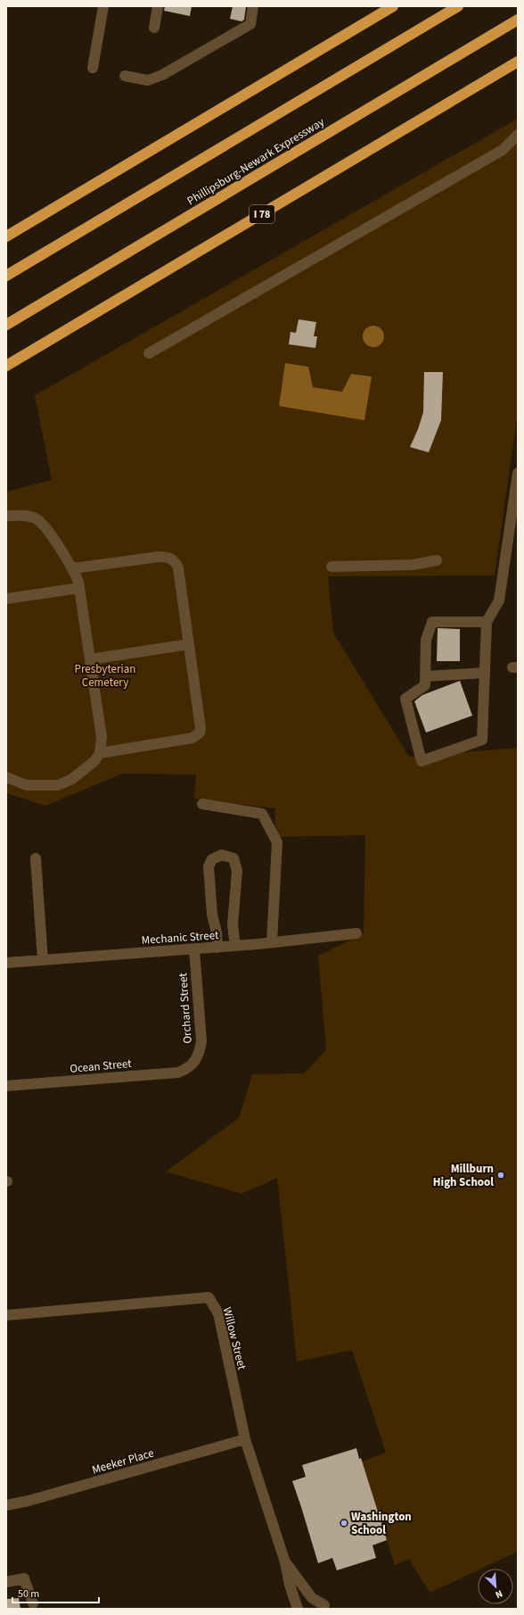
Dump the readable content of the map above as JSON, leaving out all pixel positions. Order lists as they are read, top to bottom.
{
  "streets": {
    "highway": ["Phillipsburg-Newark Expressway", "I 78"],
    "street": [
      "Mechanic Street",
      "Orchard Street",
      "Ocean Street",
      "Willow Street",
      "Meeker Place"
    ]
  },
  "crossings": [
    ["Mechanic Street", "Orchard Street"],
    ["Orchard Street", "Ocean Street"],
    ["Willow Street", "Meeker Place"]
  ],
  "parks": ["Presbyterian Cemetery"],
  "places": ["Millburn High School", "Washington School"],
  "scale_bar": "50 m",
  "north": "bottom right"
}
